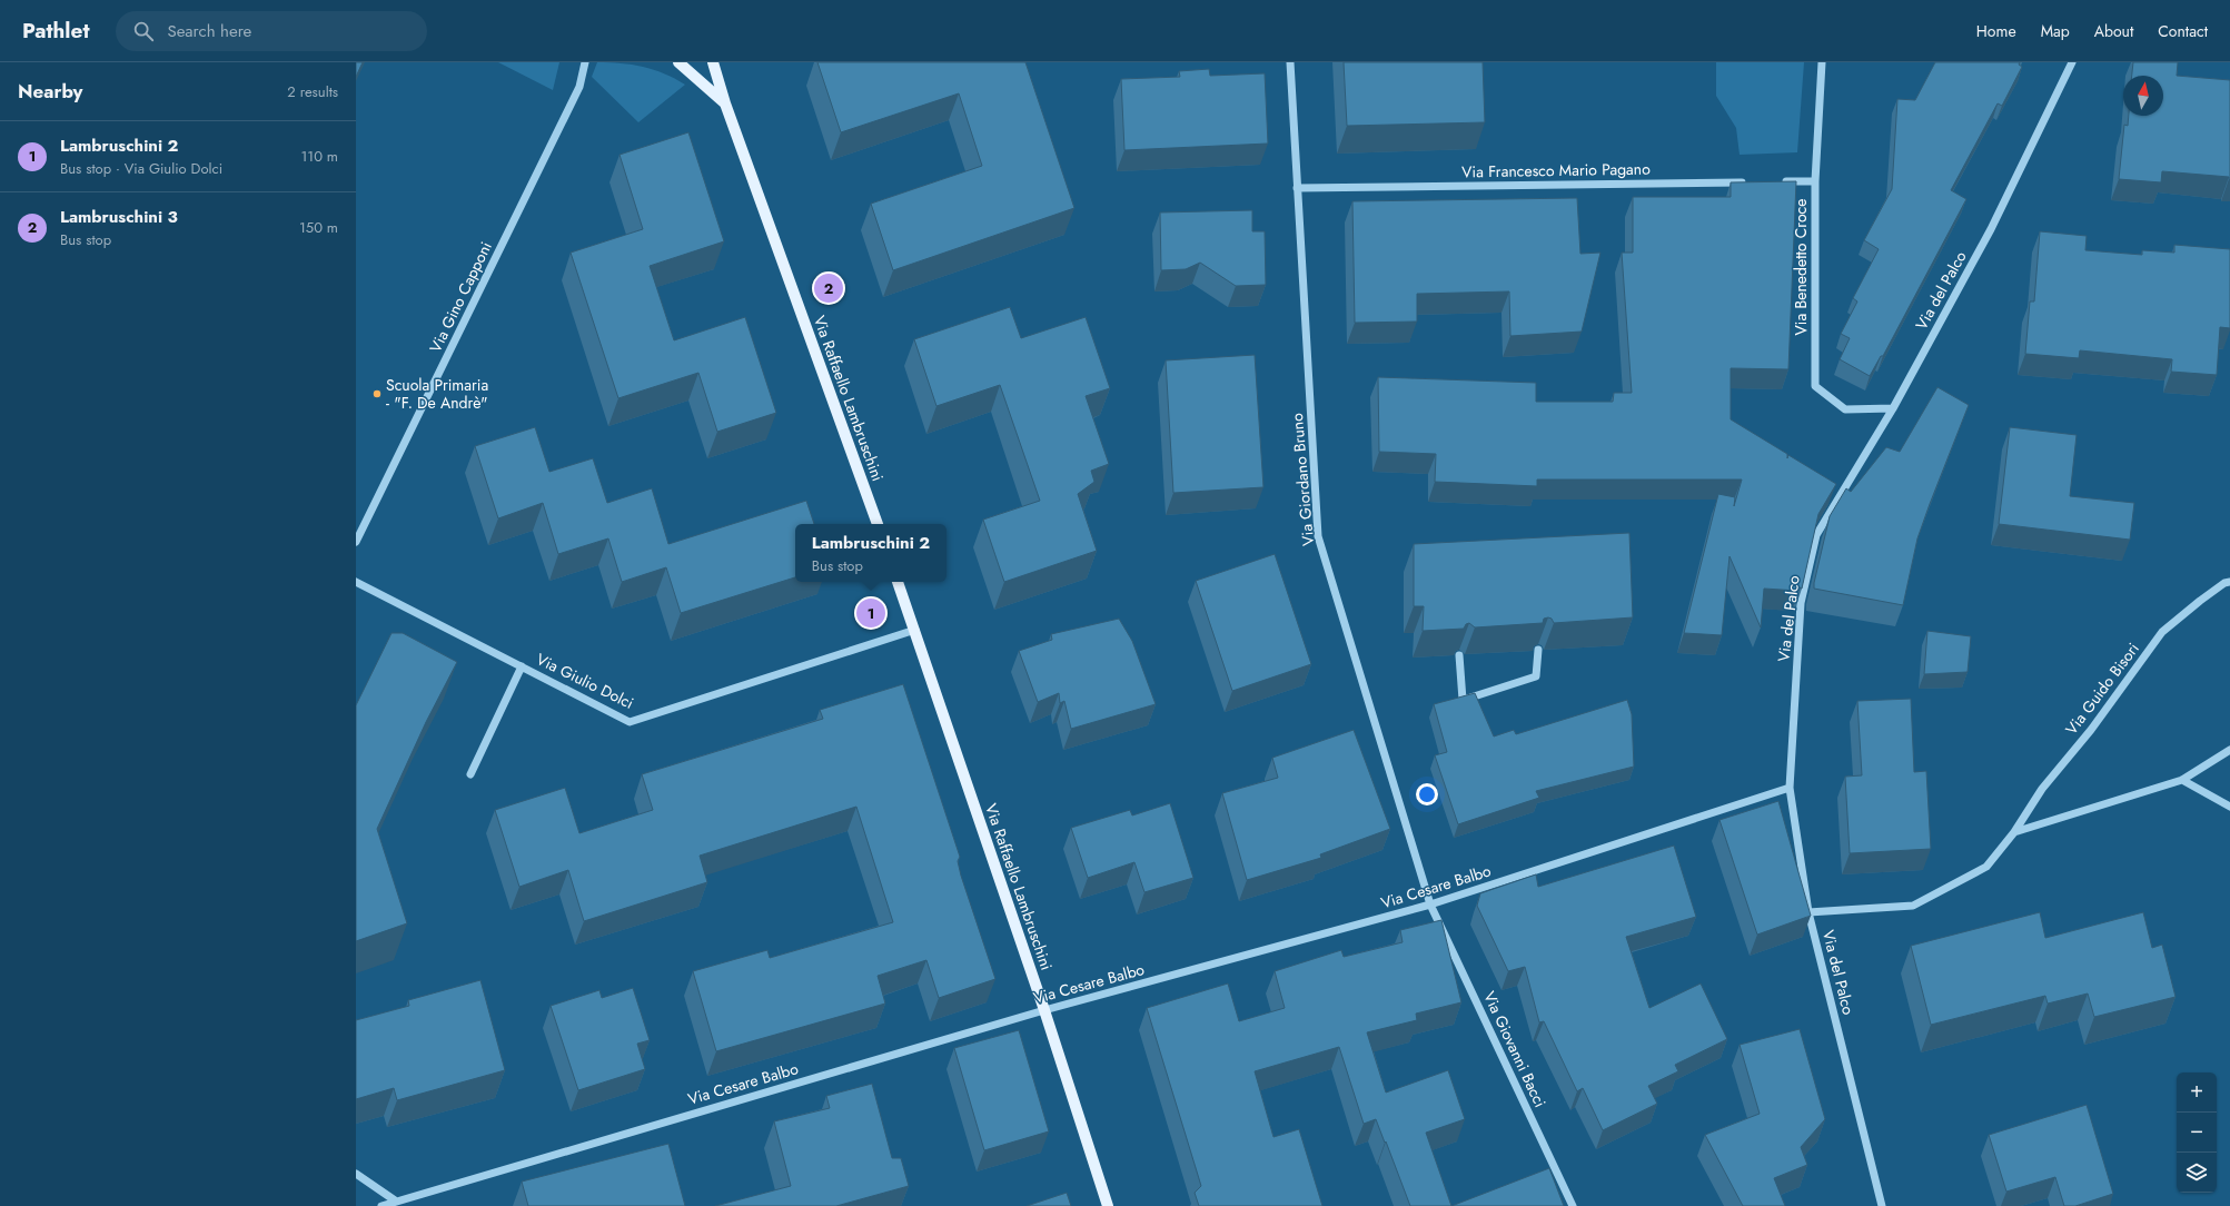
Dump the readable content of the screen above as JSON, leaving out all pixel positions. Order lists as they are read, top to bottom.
{
  "streets": {
    "main road": ["Via Raffaello Lambruschini"],
    "street": [
      "Via Francesco Mario Pagano",
      "Via Benedetto Croce",
      "Via del Palco",
      "Via Gino Capponi",
      "Via Giordano Bruno",
      "Via Giulio Dolci",
      "Via Guido Bisori",
      "Via Cesare Balbo",
      "Via Giovanni Bacci"
    ]
  },
  "crossings": [
    ["Via Francesco Mario Pagano", "Via Giordano Bruno"],
    ["Via Benedetto Croce", "Via del Palco"],
    ["Via del Palco", "Via Guido Bisori"],
    ["Via del Palco", "Via Cesare Balbo"],
    ["Via Raffaello Lambruschini", "Via Giulio Dolci"],
    ["Via Raffaello Lambruschini", "Via Cesare Balbo"],
    ["Via Giordano Bruno", "Via Cesare Balbo"],
    ["Via Giordano Bruno", "Via Giovanni Bacci"],
    ["Via Cesare Balbo", "Via Giovanni Bacci"]
  ],
  "places": ["Scuola Primaria - \"F. De Andrè\""],
  "north": "top",
  "page": {
    "header": "Pathlet",
    "search": "Search here",
    "nav": [
      "Home",
      "Map",
      "About",
      "Contact"
    ],
    "heading": ["Nearby", "2 results"],
    "list": [
      {
        "mark": "1",
        "name": "Lambruschini 2",
        "note": "Bus stop · Via Giulio Dolci",
        "value": "110 m"
      },
      {
        "mark": "2",
        "name": "Lambruschini 3",
        "note": "Bus stop",
        "value": "150 m"
      }
    ],
    "pins": ["2", "1"],
    "popup": ["Lambruschini 2", "Bus stop"],
    "map_buttons": ["+", "−"]
  }
}
